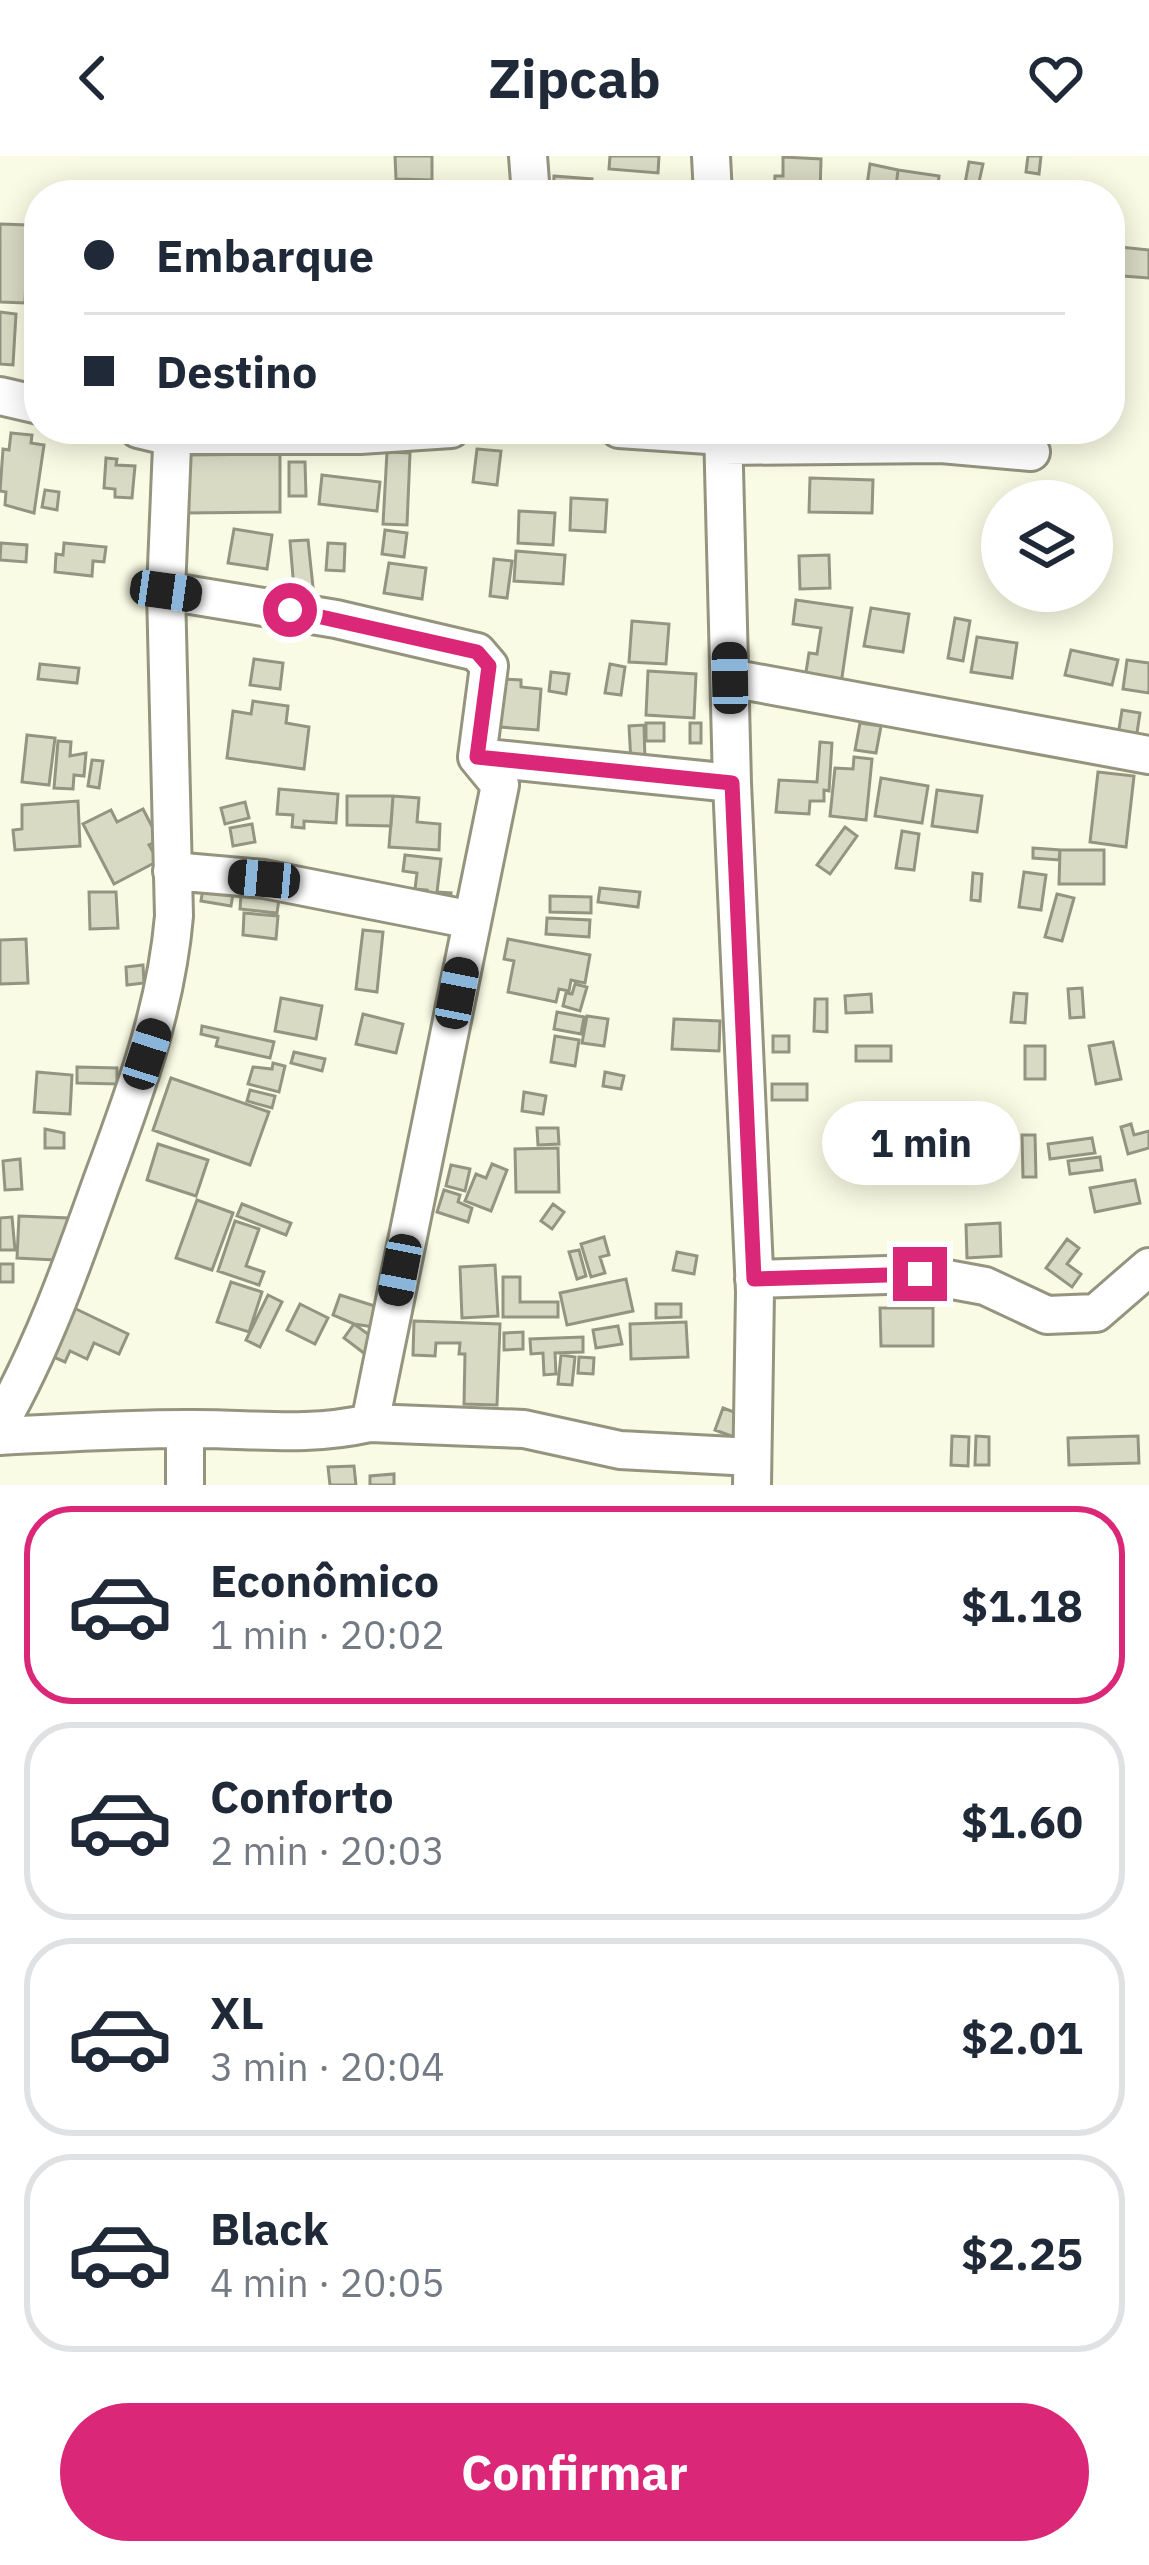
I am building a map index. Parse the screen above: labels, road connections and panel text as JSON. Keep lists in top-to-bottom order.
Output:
{
  "page": {
    "header": "Zipcab",
    "banner": ["Embarque", "Destino"],
    "bubble": "1 min",
    "list": [
      {
        "name": "Econômico",
        "note": "1 min · 20:02",
        "value": "$1.18"
      },
      {
        "name": "Conforto",
        "note": "2 min · 20:03",
        "value": "$1.60"
      },
      {
        "name": "XL",
        "note": "3 min · 20:04",
        "value": "$2.01"
      },
      {
        "name": "Black",
        "note": "4 min · 20:05",
        "value": "$2.25"
      }
    ],
    "buttons": "Confirmar"
  }
}
